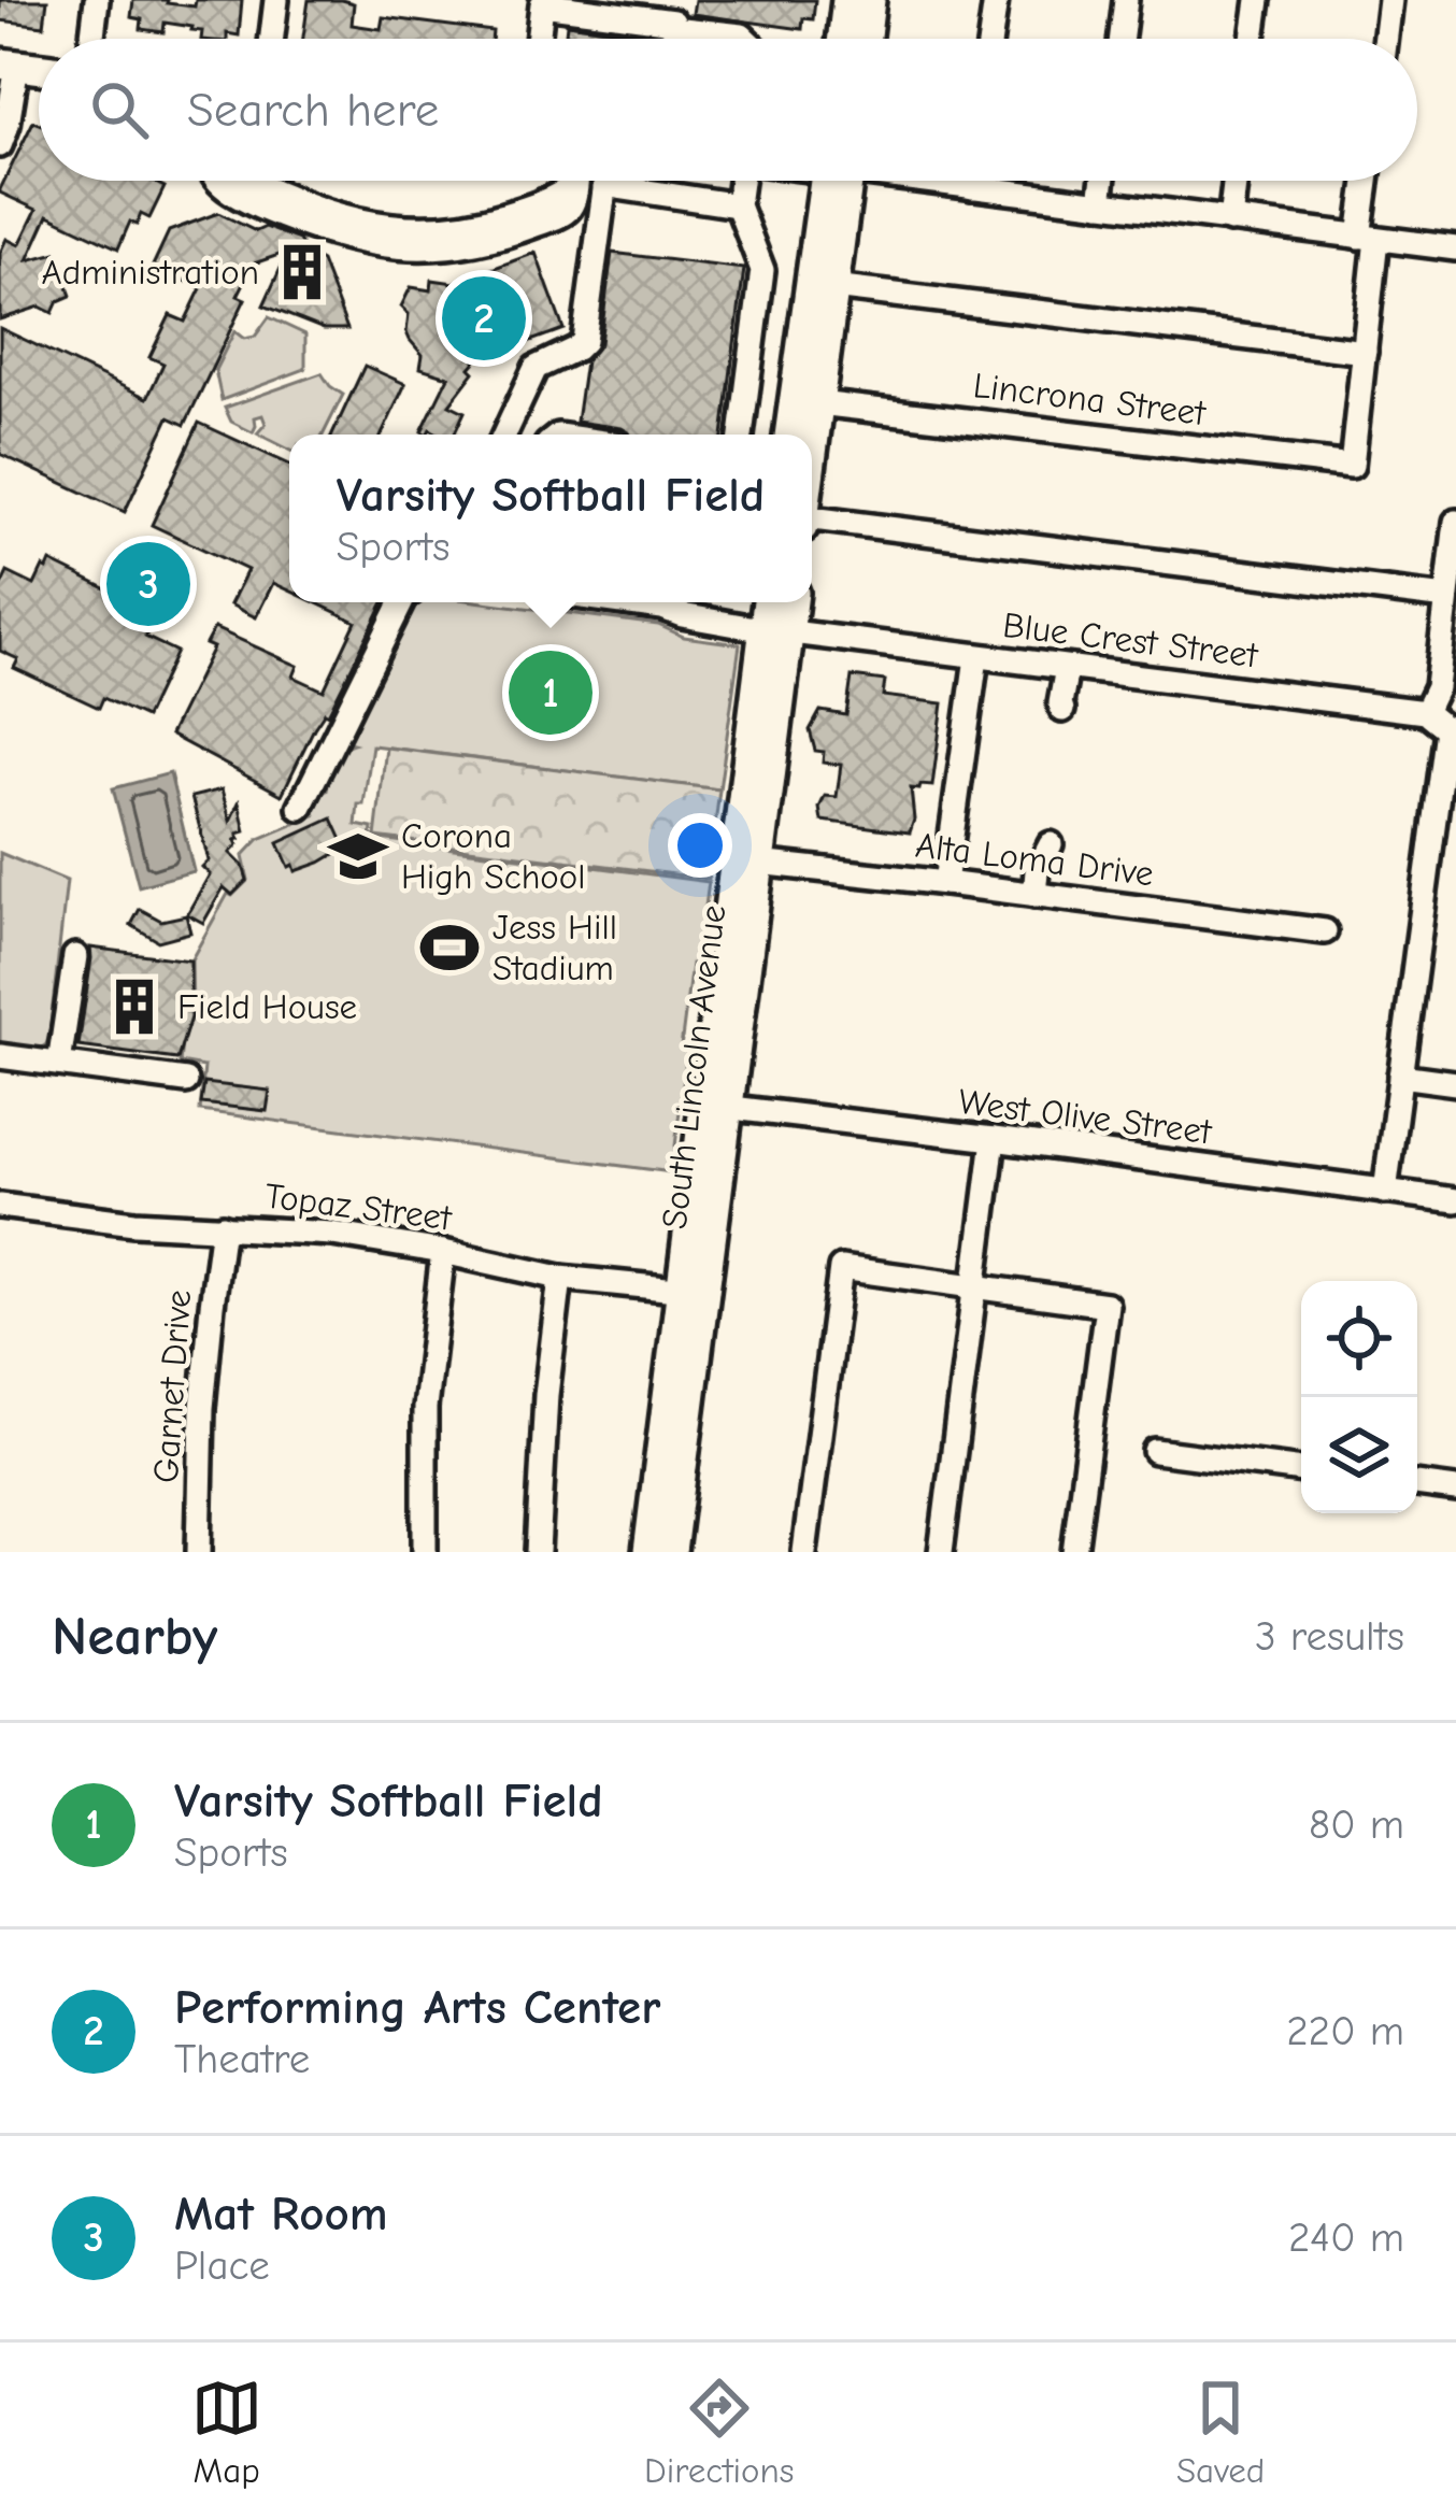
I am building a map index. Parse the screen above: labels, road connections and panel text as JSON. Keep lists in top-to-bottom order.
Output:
{
  "streets": {
    "main road": ["South Lincoln Avenue"],
    "street": [
      "Lincrona Street",
      "Blue Crest Street",
      "Alta Loma Drive",
      "West Olive Street",
      "Topaz Street",
      "Garnet Drive"
    ]
  },
  "crossings": [
    ["Blue Crest Street", "South Lincoln Avenue"],
    ["Alta Loma Drive", "South Lincoln Avenue"],
    ["South Lincoln Avenue", "West Olive Street"],
    ["South Lincoln Avenue", "Topaz Street"],
    ["Topaz Street", "Garnet Drive"]
  ],
  "places": {
    "building": ["Administration", "Field House"],
    "school or university": ["Corona High School"],
    "sports": ["Jess Hill Stadium"]
  },
  "page": {
    "search": "Search here",
    "pins": ["2", "3", "1"],
    "popup": ["Varsity Softball Field", "Sports"],
    "heading": ["Nearby", "3 results"],
    "list": [
      {
        "mark": "1",
        "name": "Varsity Softball Field",
        "note": "Sports",
        "value": "80 m"
      },
      {
        "mark": "2",
        "name": "Performing Arts Center",
        "note": "Theatre",
        "value": "220 m"
      },
      {
        "mark": "3",
        "name": "Mat Room",
        "note": "Place",
        "value": "240 m"
      }
    ],
    "nav": ["Map", "Directions", "Saved"]
  }
}
